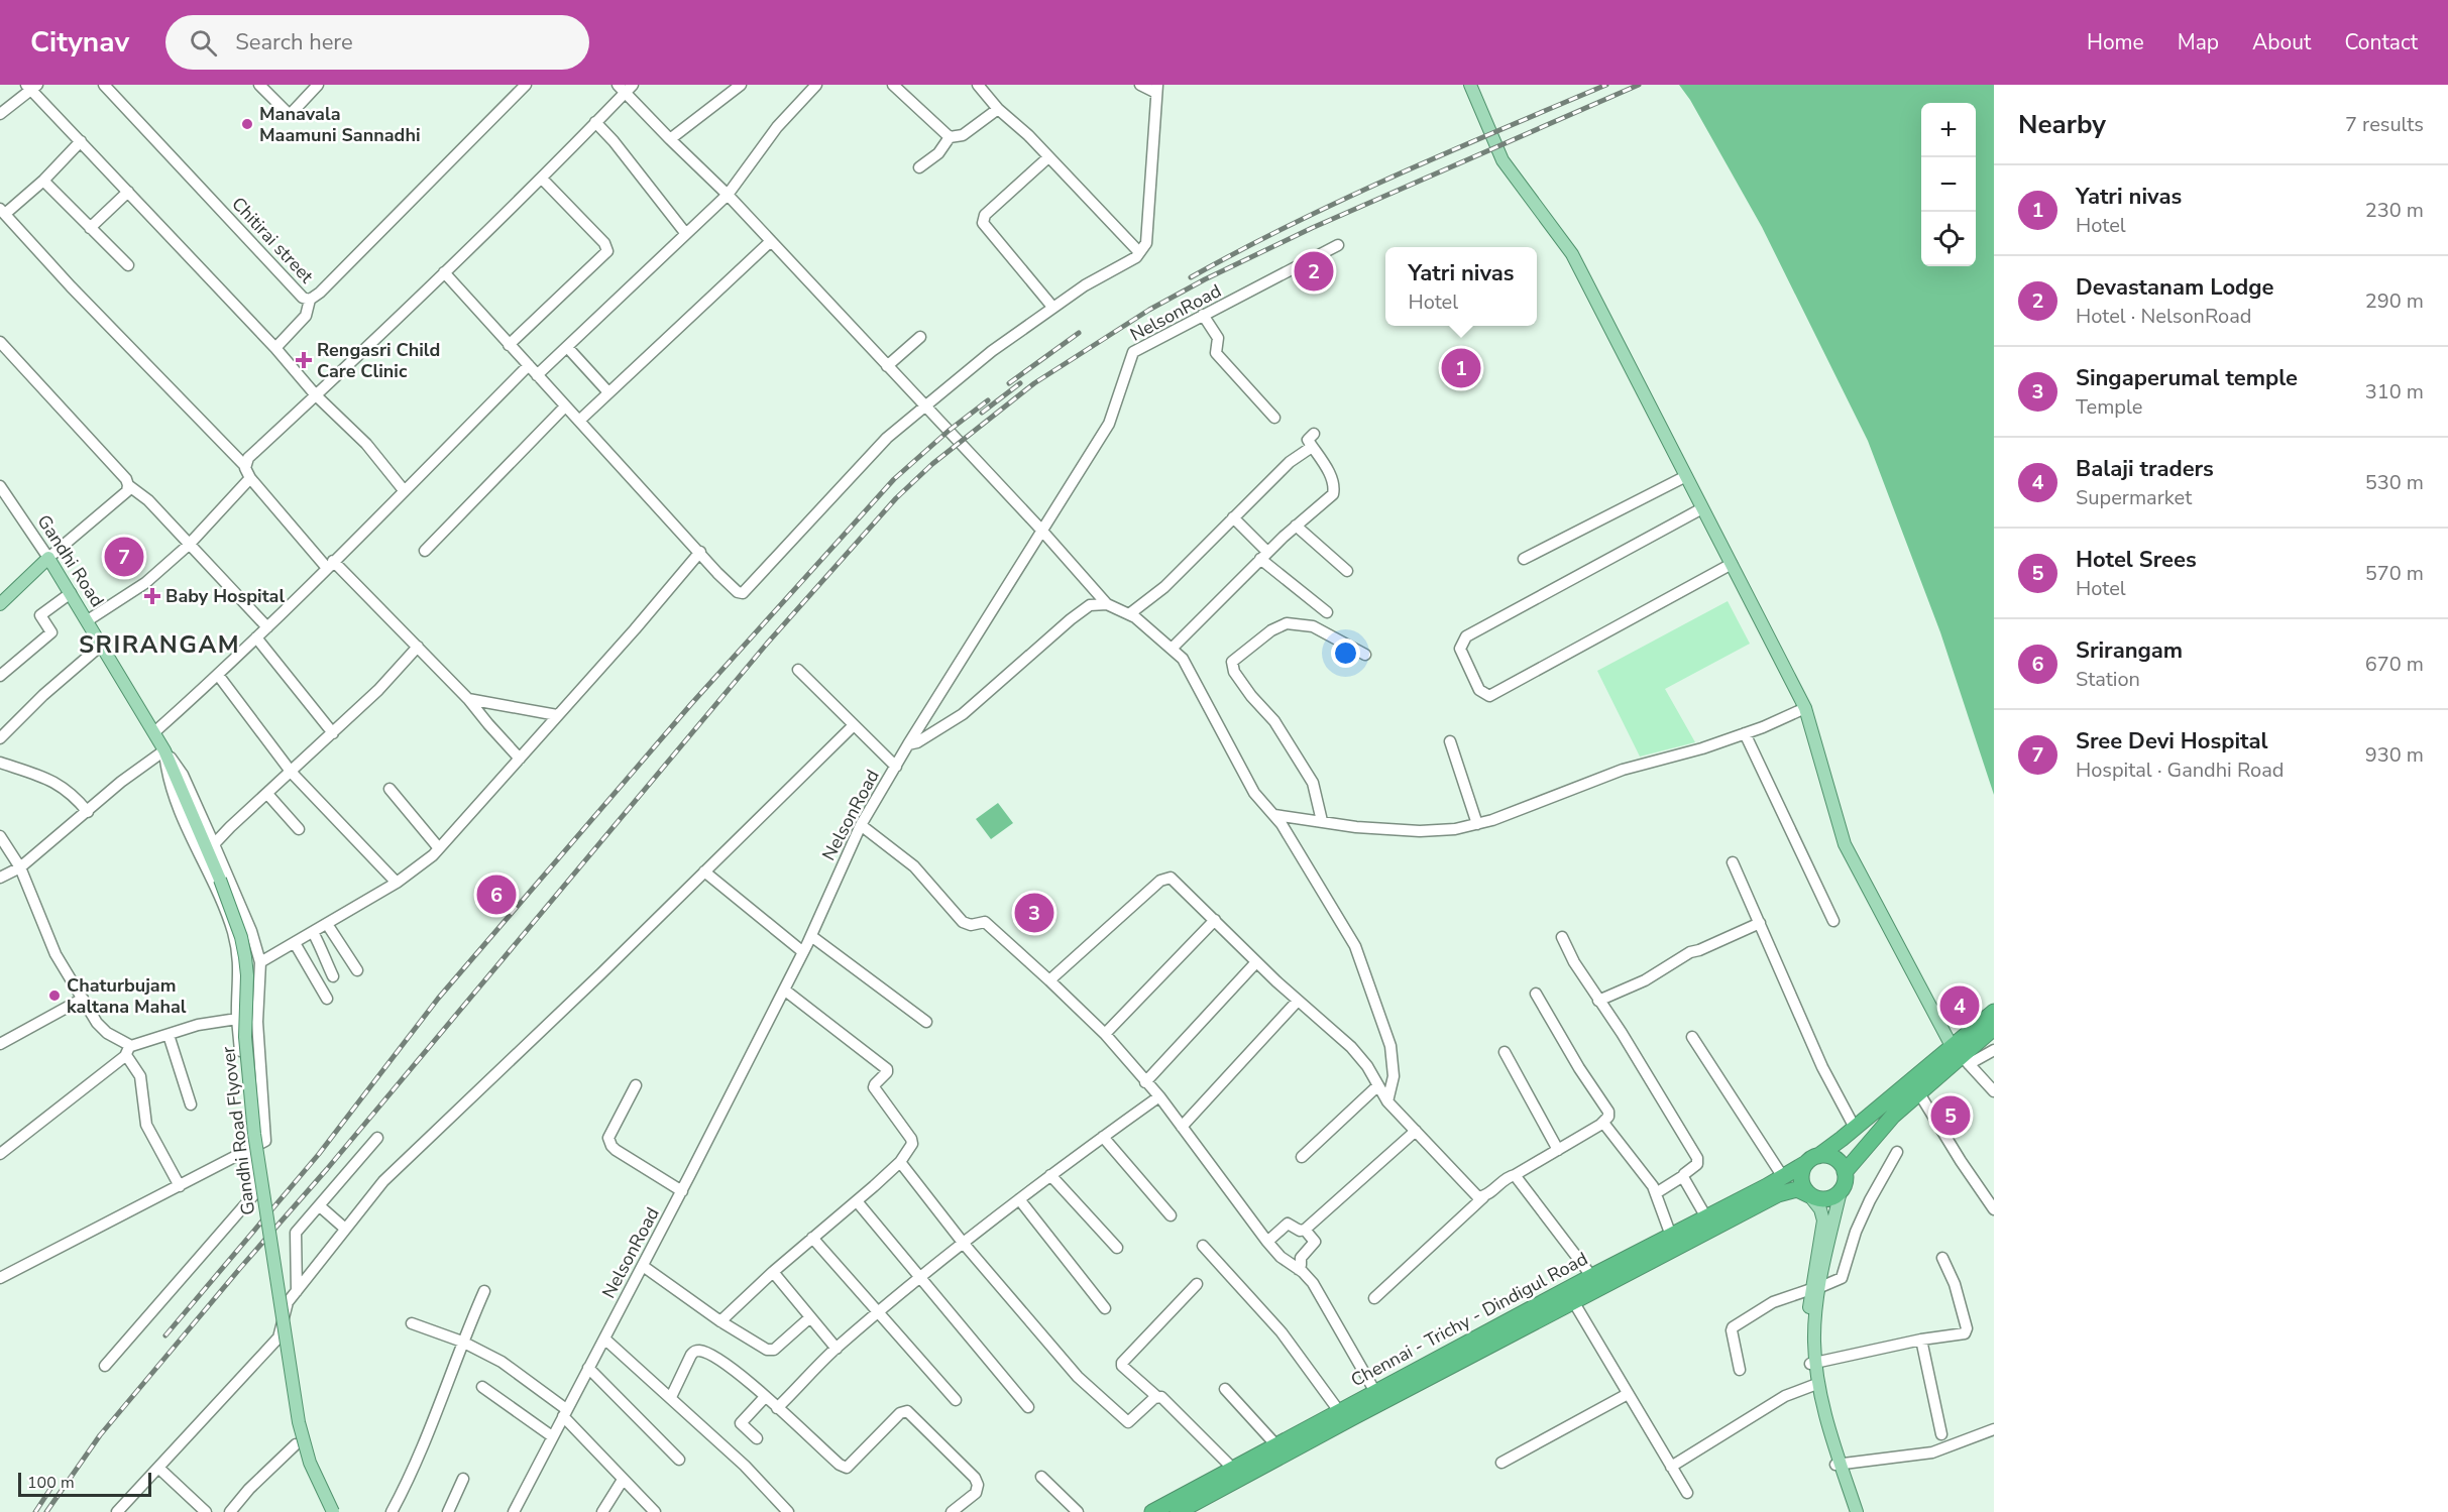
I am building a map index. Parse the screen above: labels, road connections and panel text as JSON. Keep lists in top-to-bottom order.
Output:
{
  "streets": {
    "highway": ["Chennai - Trichy - Dindigul Road"],
    "main road": ["Gandhi Road", "Gandhi Road Flyover"],
    "street": ["Chitirai street", "NelsonRoad"]
  },
  "crossings": [
    ["Gandhi Road", "Gandhi Road Flyover"]
  ],
  "districts": ["SRIRANGAM"],
  "places": {
    "other": ["Manavala Maamuni Sannadhi", "Chaturbujam kaltana Mahal"],
    "health": ["Rengasri Child Care Clinic", "Baby Hospital"]
  },
  "scale_bar": "100 m",
  "page": {
    "header": "Citynav",
    "search": "Search here",
    "nav": [
      "Home",
      "Map",
      "About",
      "Contact"
    ],
    "heading": ["Nearby", "7 results"],
    "map_buttons": ["+", "−"],
    "list": [
      {
        "mark": "1",
        "name": "Yatri nivas",
        "note": "Hotel",
        "value": "230 m"
      },
      {
        "mark": "2",
        "name": "Devastanam Lodge",
        "note": "Hotel · NelsonRoad",
        "value": "290 m"
      },
      {
        "mark": "3",
        "name": "Singaperumal temple",
        "note": "Temple",
        "value": "310 m"
      },
      {
        "mark": "4",
        "name": "Balaji traders",
        "note": "Supermarket",
        "value": "530 m"
      },
      {
        "mark": "5",
        "name": "Hotel Srees",
        "note": "Hotel",
        "value": "570 m"
      },
      {
        "mark": "6",
        "name": "Srirangam",
        "note": "Station",
        "value": "670 m"
      },
      {
        "mark": "7",
        "name": "Sree Devi Hospital",
        "note": "Hospital · Gandhi Road",
        "value": "930 m"
      }
    ],
    "popup": ["Yatri nivas", "Hotel"],
    "pins": [
      "2",
      "1",
      "7",
      "6",
      "3",
      "4",
      "5"
    ],
    "scale": "100 m"
  }
}
